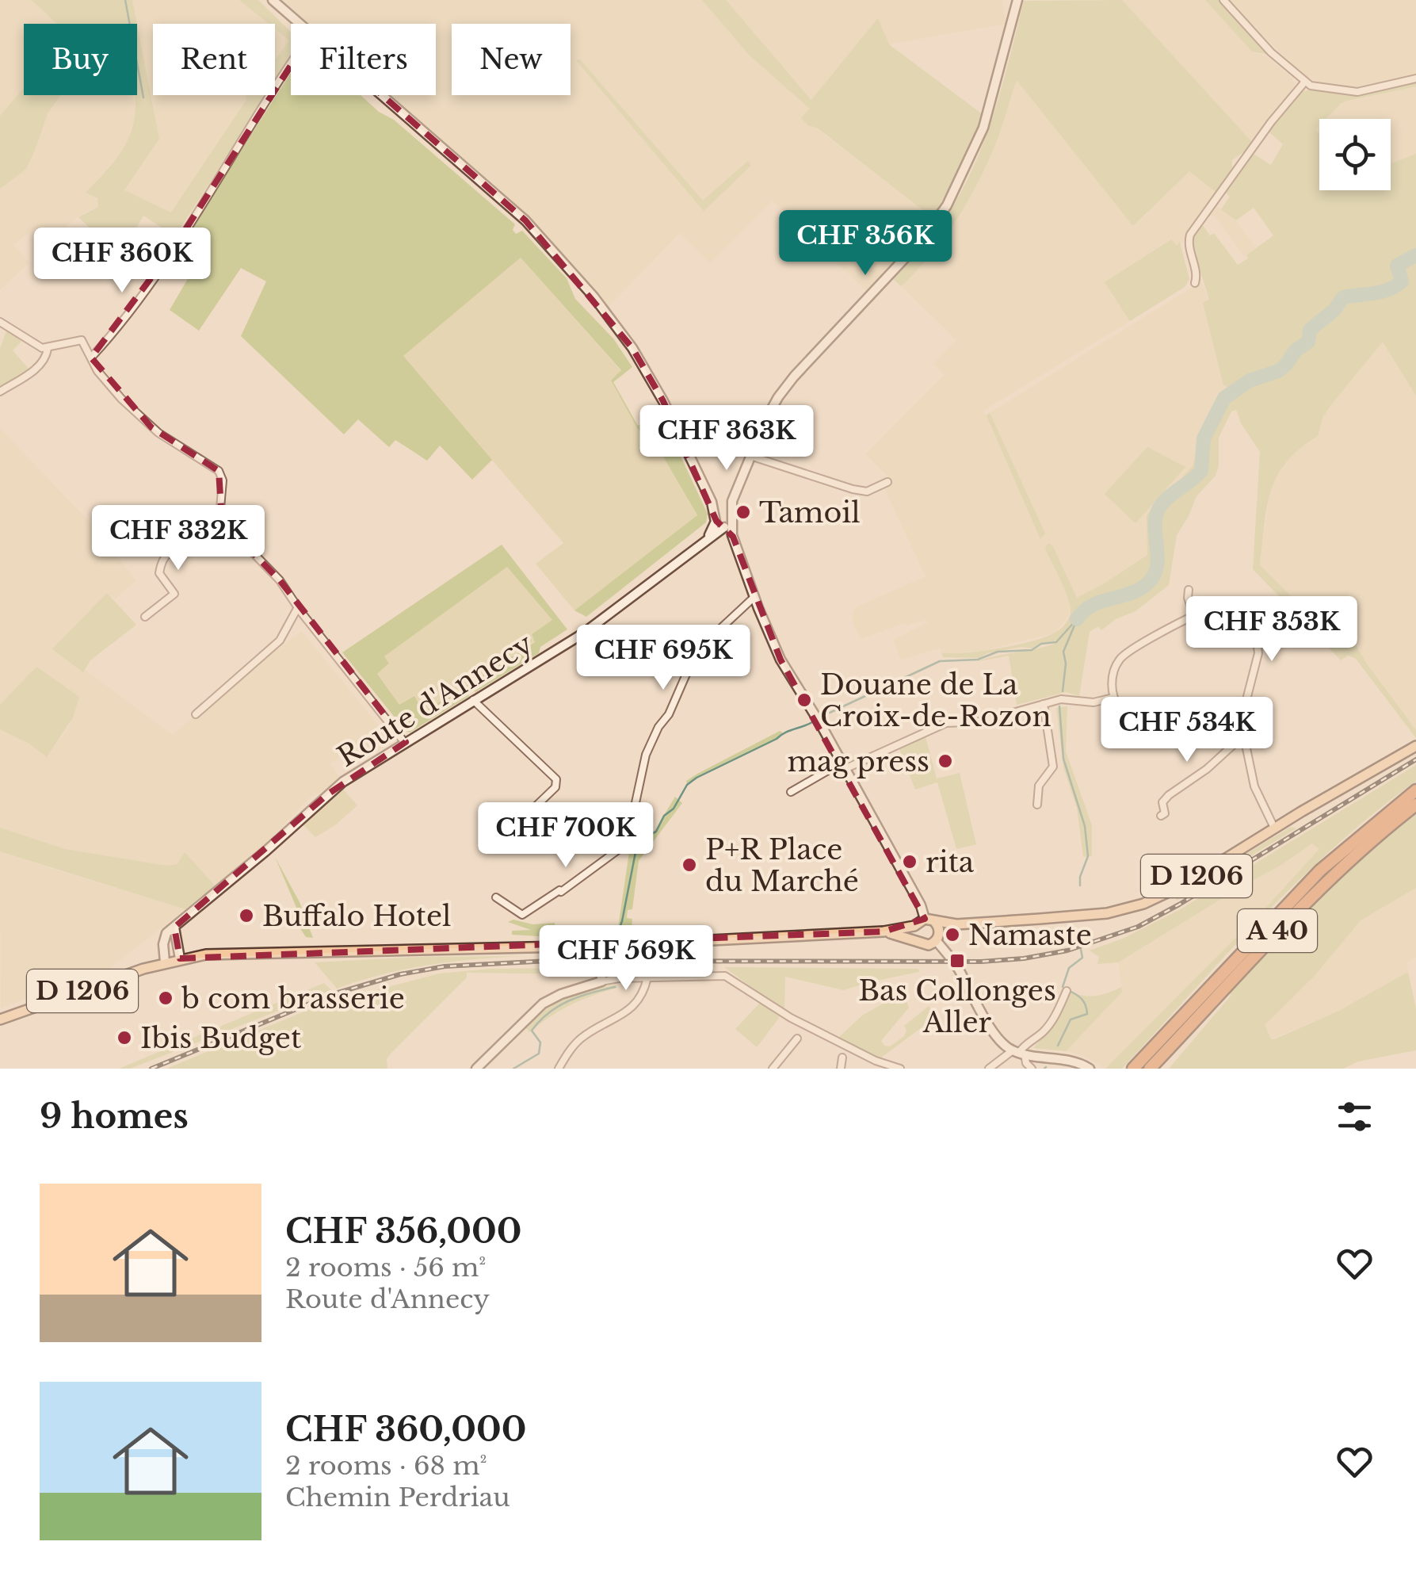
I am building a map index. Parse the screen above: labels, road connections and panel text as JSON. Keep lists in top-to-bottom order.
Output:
{
  "streets": {
    "highway": ["A 40"],
    "main road": ["D 1206"],
    "street": ["Route d'Annecy"]
  },
  "places": {
    "other": [
      "Tamoil",
      "Douane de La Croix-de-Rozon",
      "mag press",
      "rita",
      "P+R Place du Marché",
      "Buffalo Hotel",
      "Namaste",
      "b com brasserie",
      "Ibis Budget"
    ],
    "transit": ["Bas Collonges Aller"]
  },
  "page": {
    "chip": [
      "Buy",
      "Rent",
      "Filters",
      "New"
    ],
    "price": [
      "CHF 356K",
      "CHF 360K",
      "CHF 363K",
      "CHF 332K",
      "CHF 353K",
      "CHF 695K",
      "CHF 534K",
      "CHF 700K",
      "CHF 569K"
    ],
    "heading": "9 homes",
    "list": [
      {
        "name": "CHF 356,000",
        "note": "2 rooms · 56 m² · Route d'Annecy"
      },
      {
        "name": "CHF 360,000",
        "note": "2 rooms · 68 m² · Chemin Perdriau"
      }
    ]
  }
}
